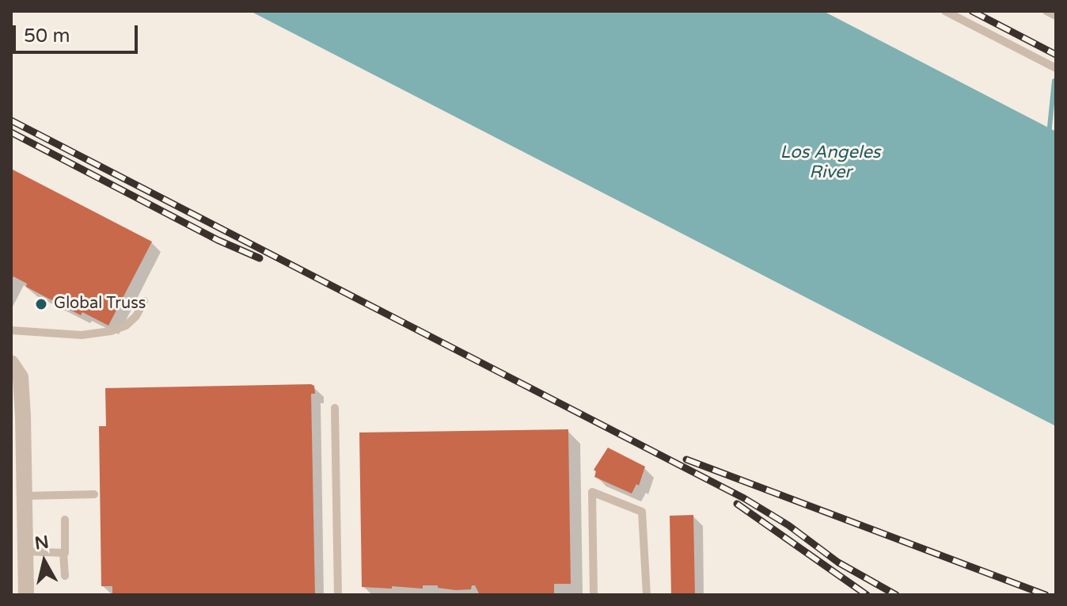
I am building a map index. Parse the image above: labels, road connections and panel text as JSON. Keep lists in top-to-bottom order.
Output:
{
  "water": ["Los Angeles River"],
  "places": ["Global Truss"],
  "scale_bar": "50 m",
  "north": "top"
}
